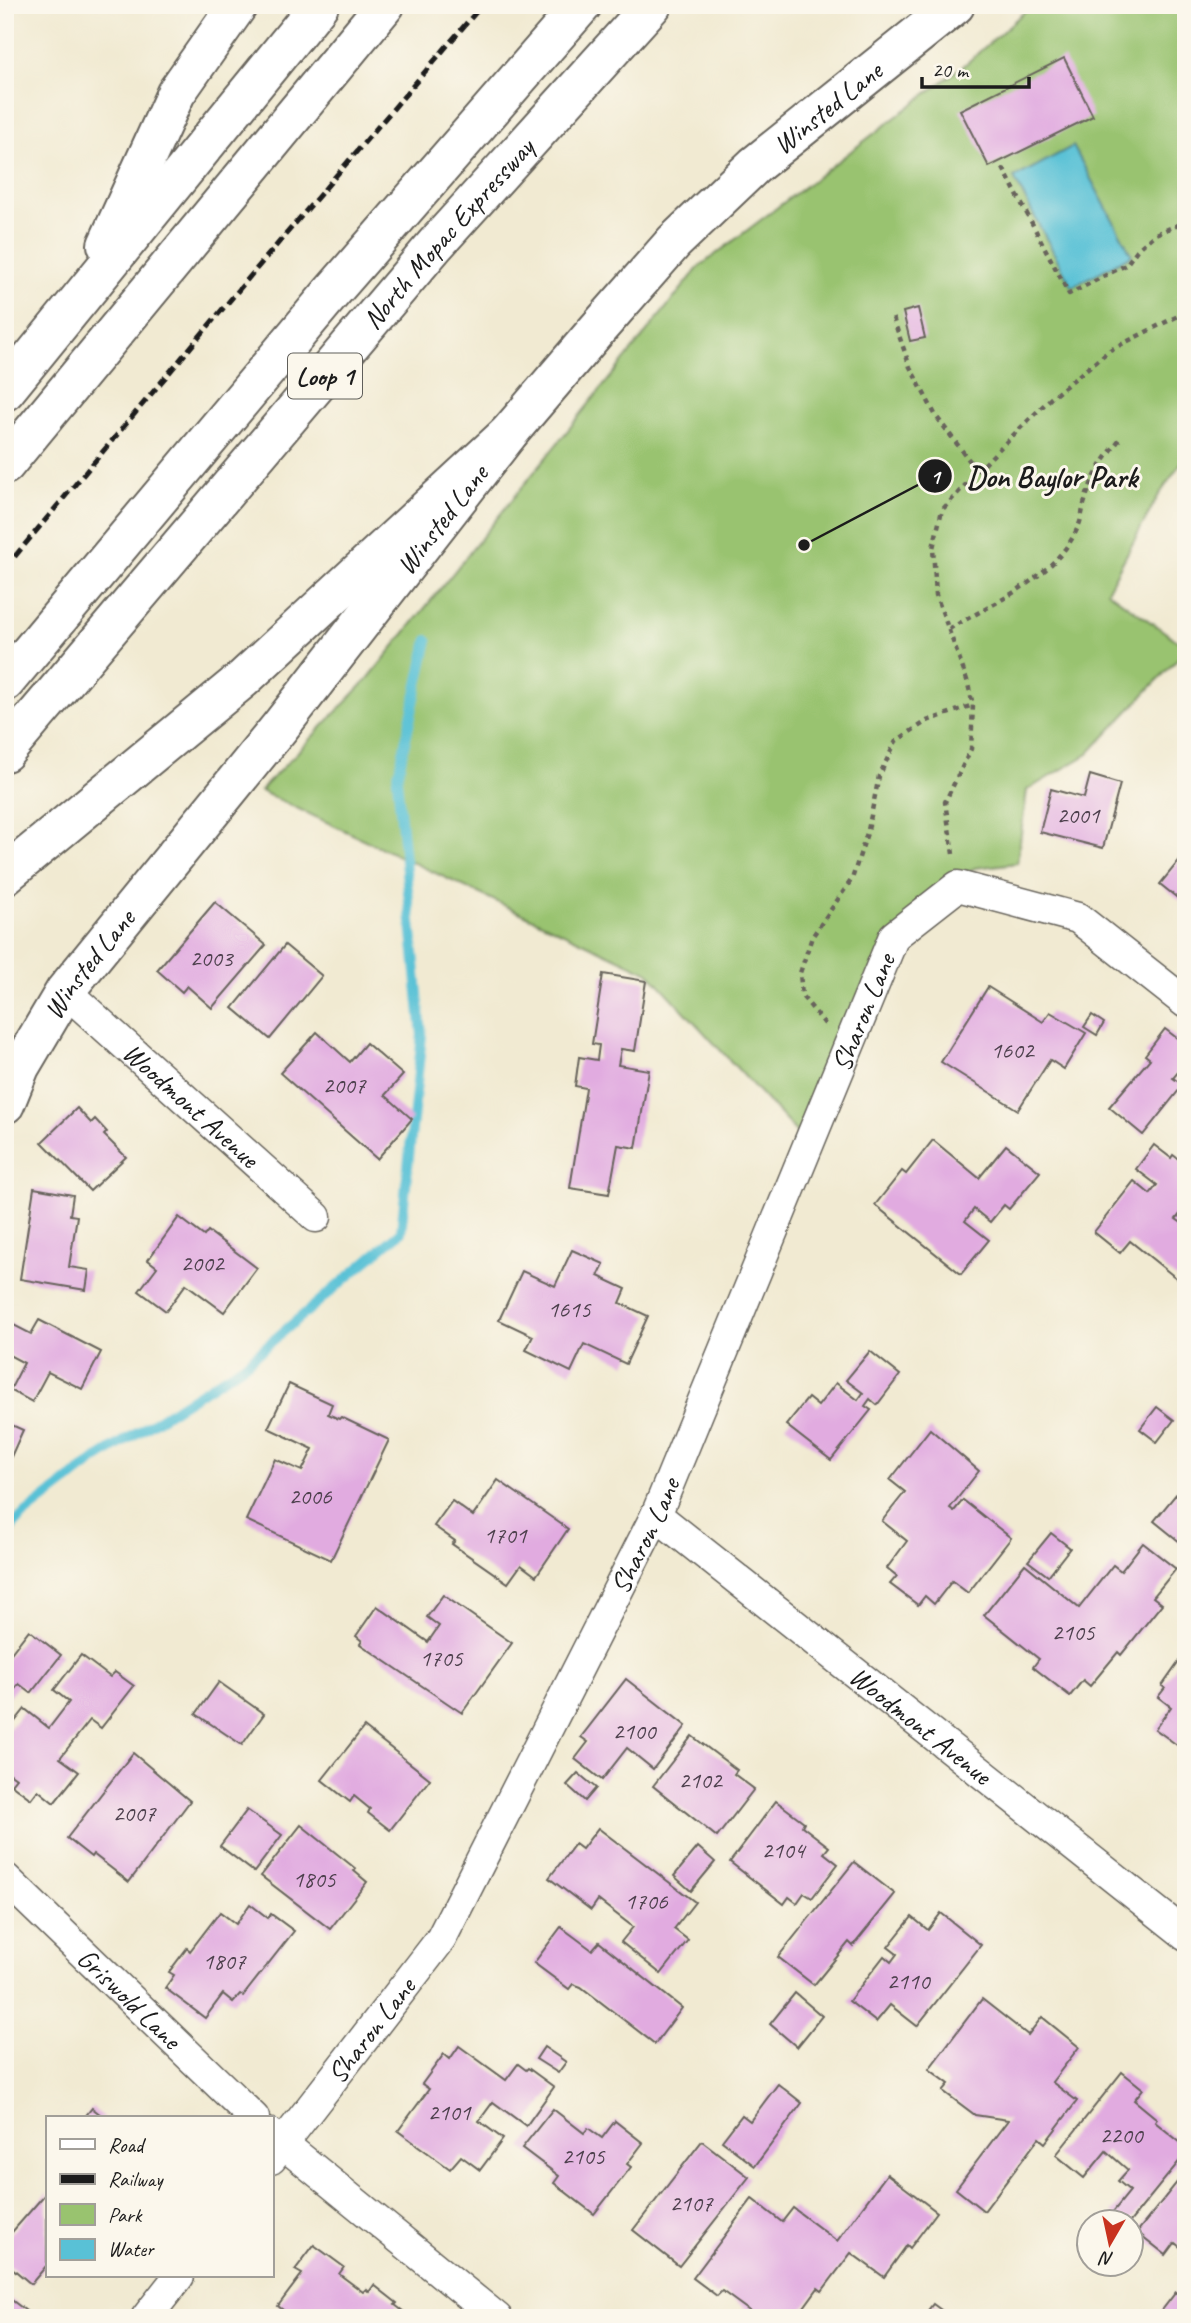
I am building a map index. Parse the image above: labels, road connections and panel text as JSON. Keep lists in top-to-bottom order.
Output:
{
  "streets": {
    "main road": ["Winsted Lane", "North Mopac Expressway", "Loop 1"],
    "street": ["Sharon Lane", "Woodmont Avenue", "Griswold Lane"]
  },
  "crossings": [
    ["Winsted Lane", "Woodmont Avenue"],
    ["Sharon Lane", "Woodmont Avenue"]
  ],
  "places": ["Don Baylor Park"],
  "house_numbers": [
    "2001",
    "2003",
    "1602",
    "2007",
    "2002",
    "1615",
    "2006",
    "1701",
    "2105",
    "1705",
    "2100",
    "2102",
    "2007",
    "2104",
    "1805",
    "1706",
    "1807",
    "2110",
    "2101",
    "2200",
    "2105",
    "2107"
  ],
  "legend": [
    "Road",
    "Railway",
    "Park",
    "Water"
  ],
  "scale_bar": "20 m",
  "north": "bottom"
}
